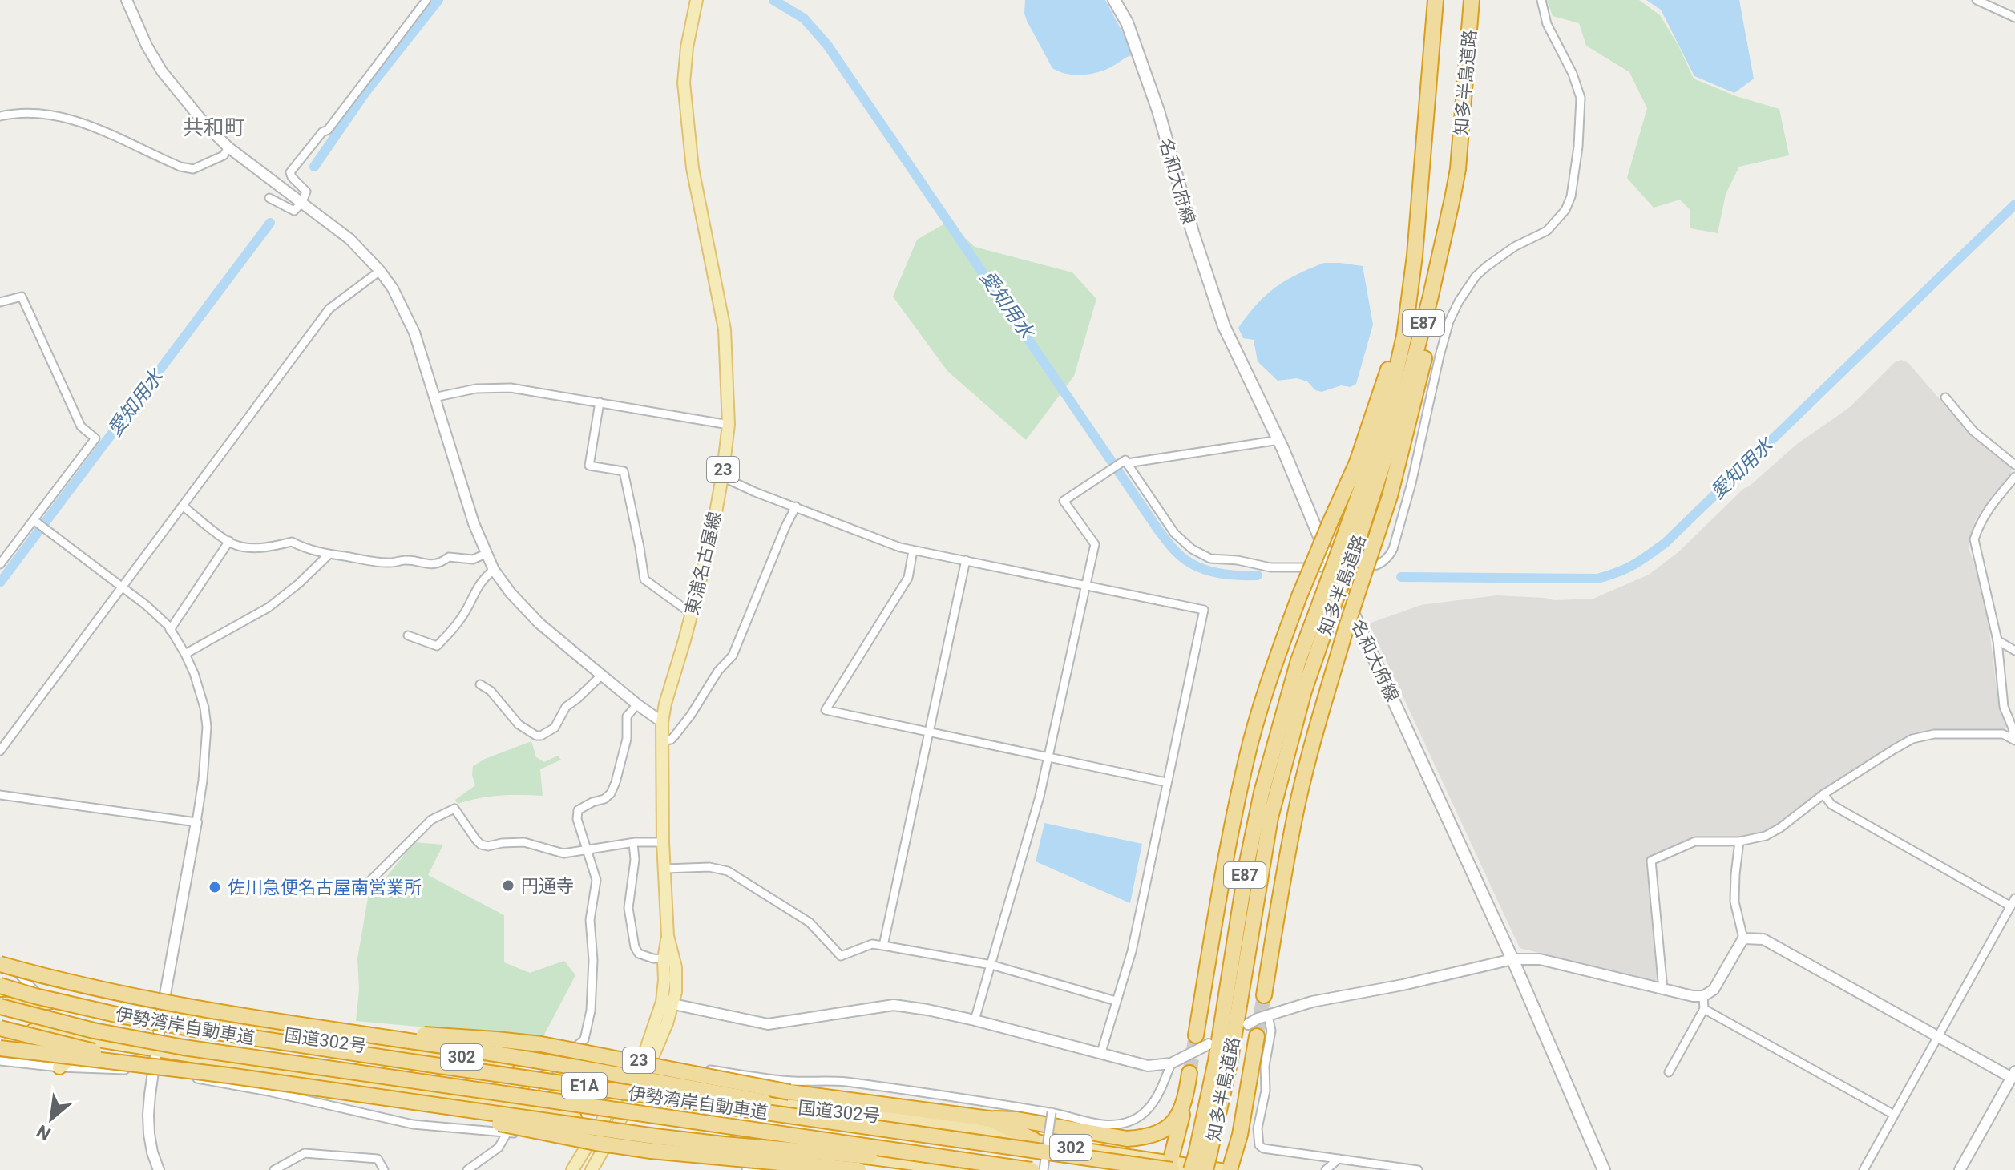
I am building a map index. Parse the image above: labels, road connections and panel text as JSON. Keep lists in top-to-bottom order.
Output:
{
  "streets": {
    "highway": [
      "知多半島道路",
      "E87",
      "伊勢湾岸自動車道",
      "国道302号",
      "302",
      "E1A"
    ],
    "main road": ["名和大府線", "23", "東浦名古屋線"]
  },
  "crossings": [
    ["東浦名古屋線", "国道302号"],
    ["伊勢湾岸自動車道", "国道302号"]
  ],
  "districts": ["共和町"],
  "water": ["愛知用水"],
  "places": ["円通寺", "佐川急便名古屋南営業所"],
  "north": "bottom left"
}
